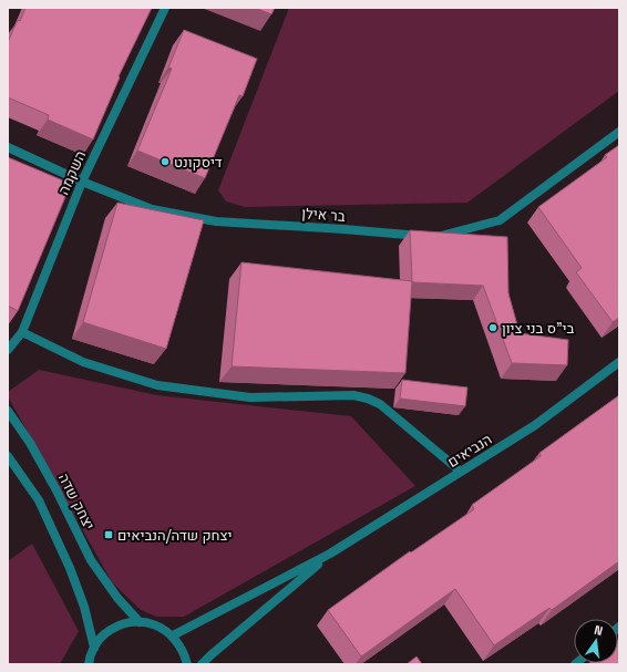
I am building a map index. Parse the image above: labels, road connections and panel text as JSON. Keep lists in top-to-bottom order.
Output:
{
  "streets": {
    "street": [
      "השקמה",
      "בר אילן",
      "הנביאים",
      "יצחק שדה"
    ]
  },
  "crossings": [
    ["השקמה", "בר אילן"]
  ],
  "places": {
    "other": ["דיסקונט", "בי\"ס בני ציון"],
    "transit": ["יצחק שדה/הנביאים"]
  },
  "north": "top"
}
